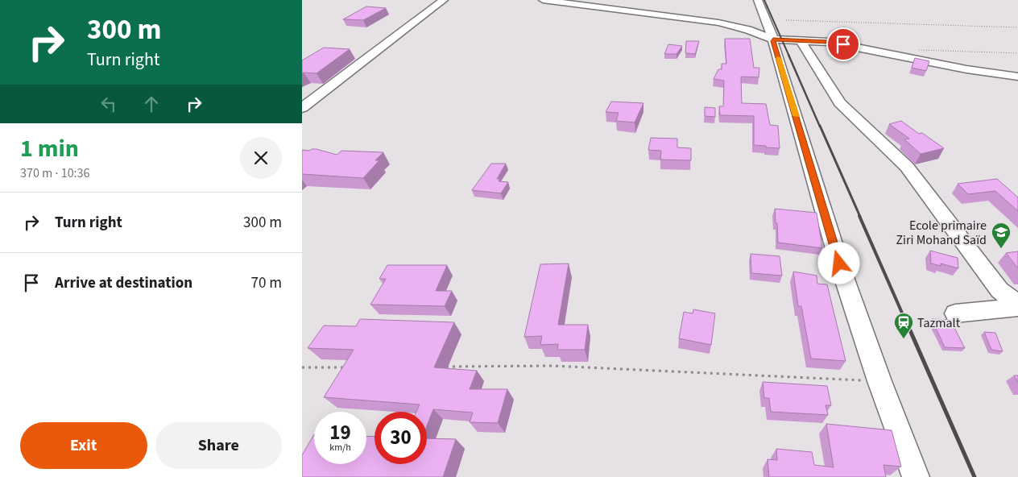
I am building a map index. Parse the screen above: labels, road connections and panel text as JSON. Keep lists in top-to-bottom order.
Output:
{
  "places": {
    "school or university": ["Ecole primaire Ziri Mohand Saïd"],
    "station": ["Tazmalt"]
  },
  "page": {
    "turn": ["300 m", "Turn right"],
    "heading": ["1 min", "370 m · 10:36"],
    "list": [
      {
        "name": "Turn right",
        "value": "300 m"
      },
      {
        "name": "Arrive at destination",
        "value": "70 m"
      }
    ],
    "speed": "19 km/h",
    "limit": "30",
    "buttons": ["Exit", "Share"]
  }
}
